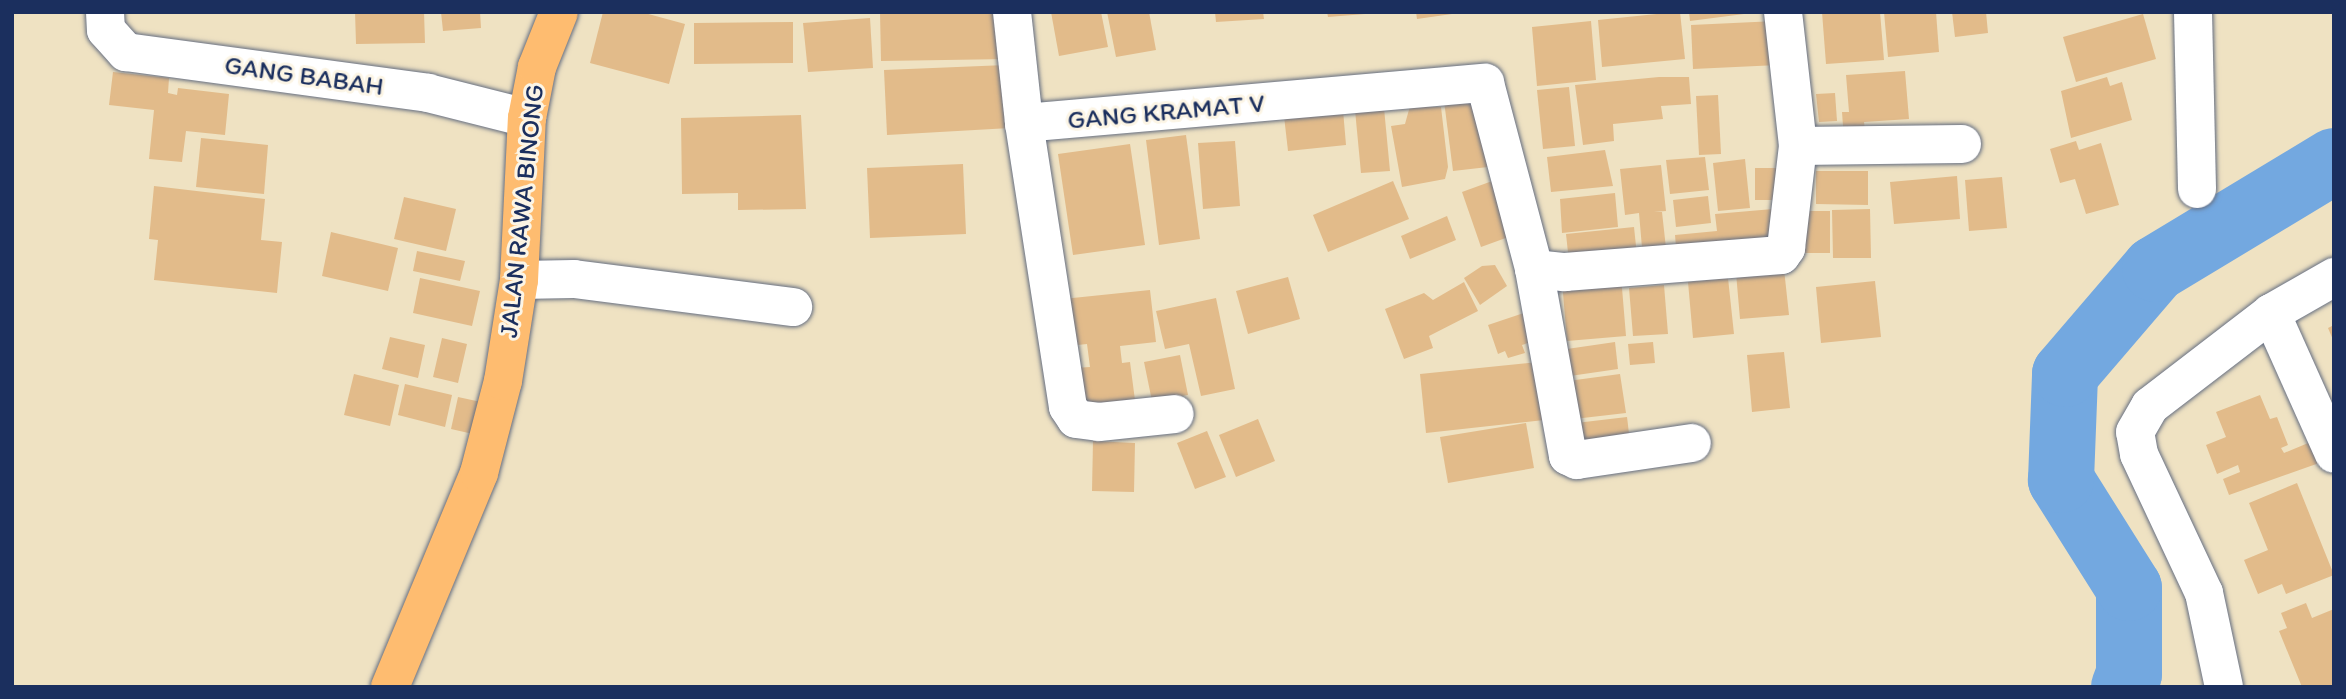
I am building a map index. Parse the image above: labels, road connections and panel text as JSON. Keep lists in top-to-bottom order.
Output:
{
  "streets": {
    "main road": ["JALAN RAWA BINONG"],
    "street": ["GANG BABAH", "GANG KRAMAT V"]
  },
  "crossings": [
    ["GANG BABAH", "JALAN RAWA BINONG"]
  ]
}
